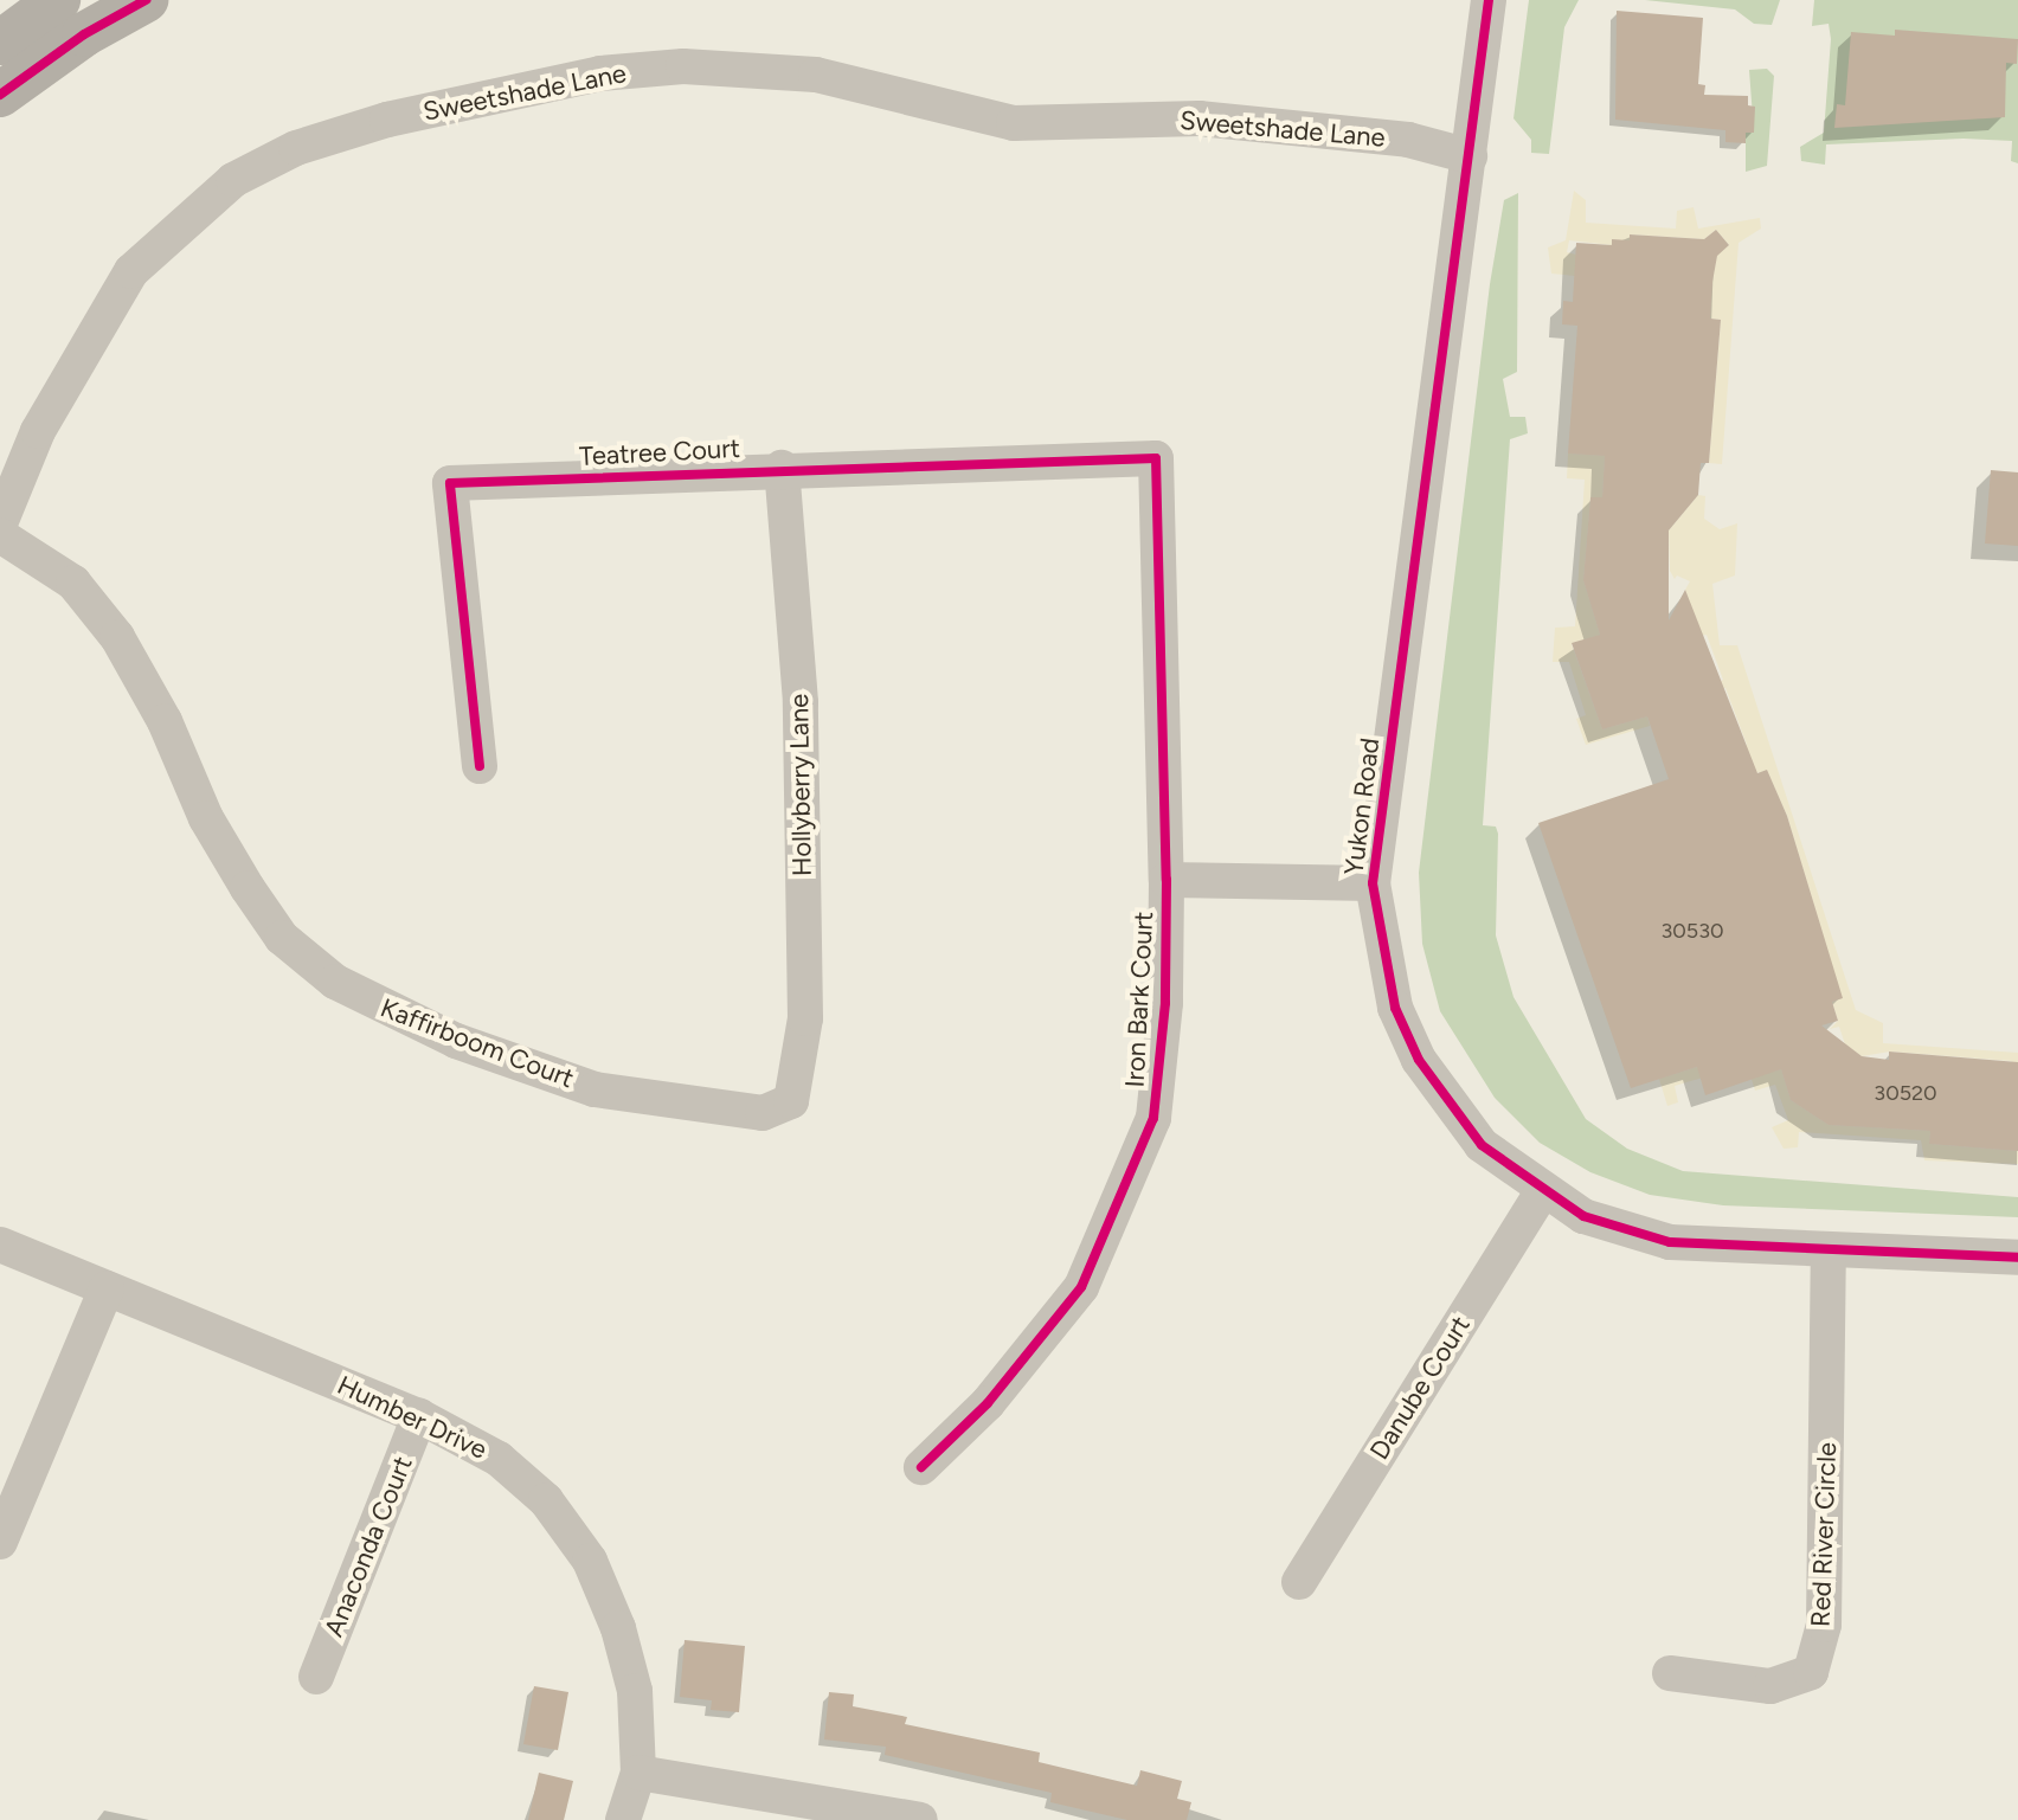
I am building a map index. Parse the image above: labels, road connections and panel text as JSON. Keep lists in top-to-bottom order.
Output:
{
  "streets": {
    "street": [
      "Sweetshade Lane",
      "Teatree Court",
      "Hollyberry Lane",
      "Yukon Road",
      "Iron Bark Court",
      "Kaffirboom Court",
      "Danube Court",
      "Humber Drive",
      "Red River Circle",
      "Anaconda Court"
    ]
  },
  "crossings": [
    ["Sweetshade Lane", "Yukon Road"],
    ["Teatree Court", "Hollyberry Lane"],
    ["Teatree Court", "Iron Bark Court"],
    ["Hollyberry Lane", "Kaffirboom Court"],
    ["Yukon Road", "Danube Court"],
    ["Yukon Road", "Red River Circle"],
    ["Humber Drive", "Anaconda Court"]
  ],
  "house_numbers": ["30530", "30520"]
}
